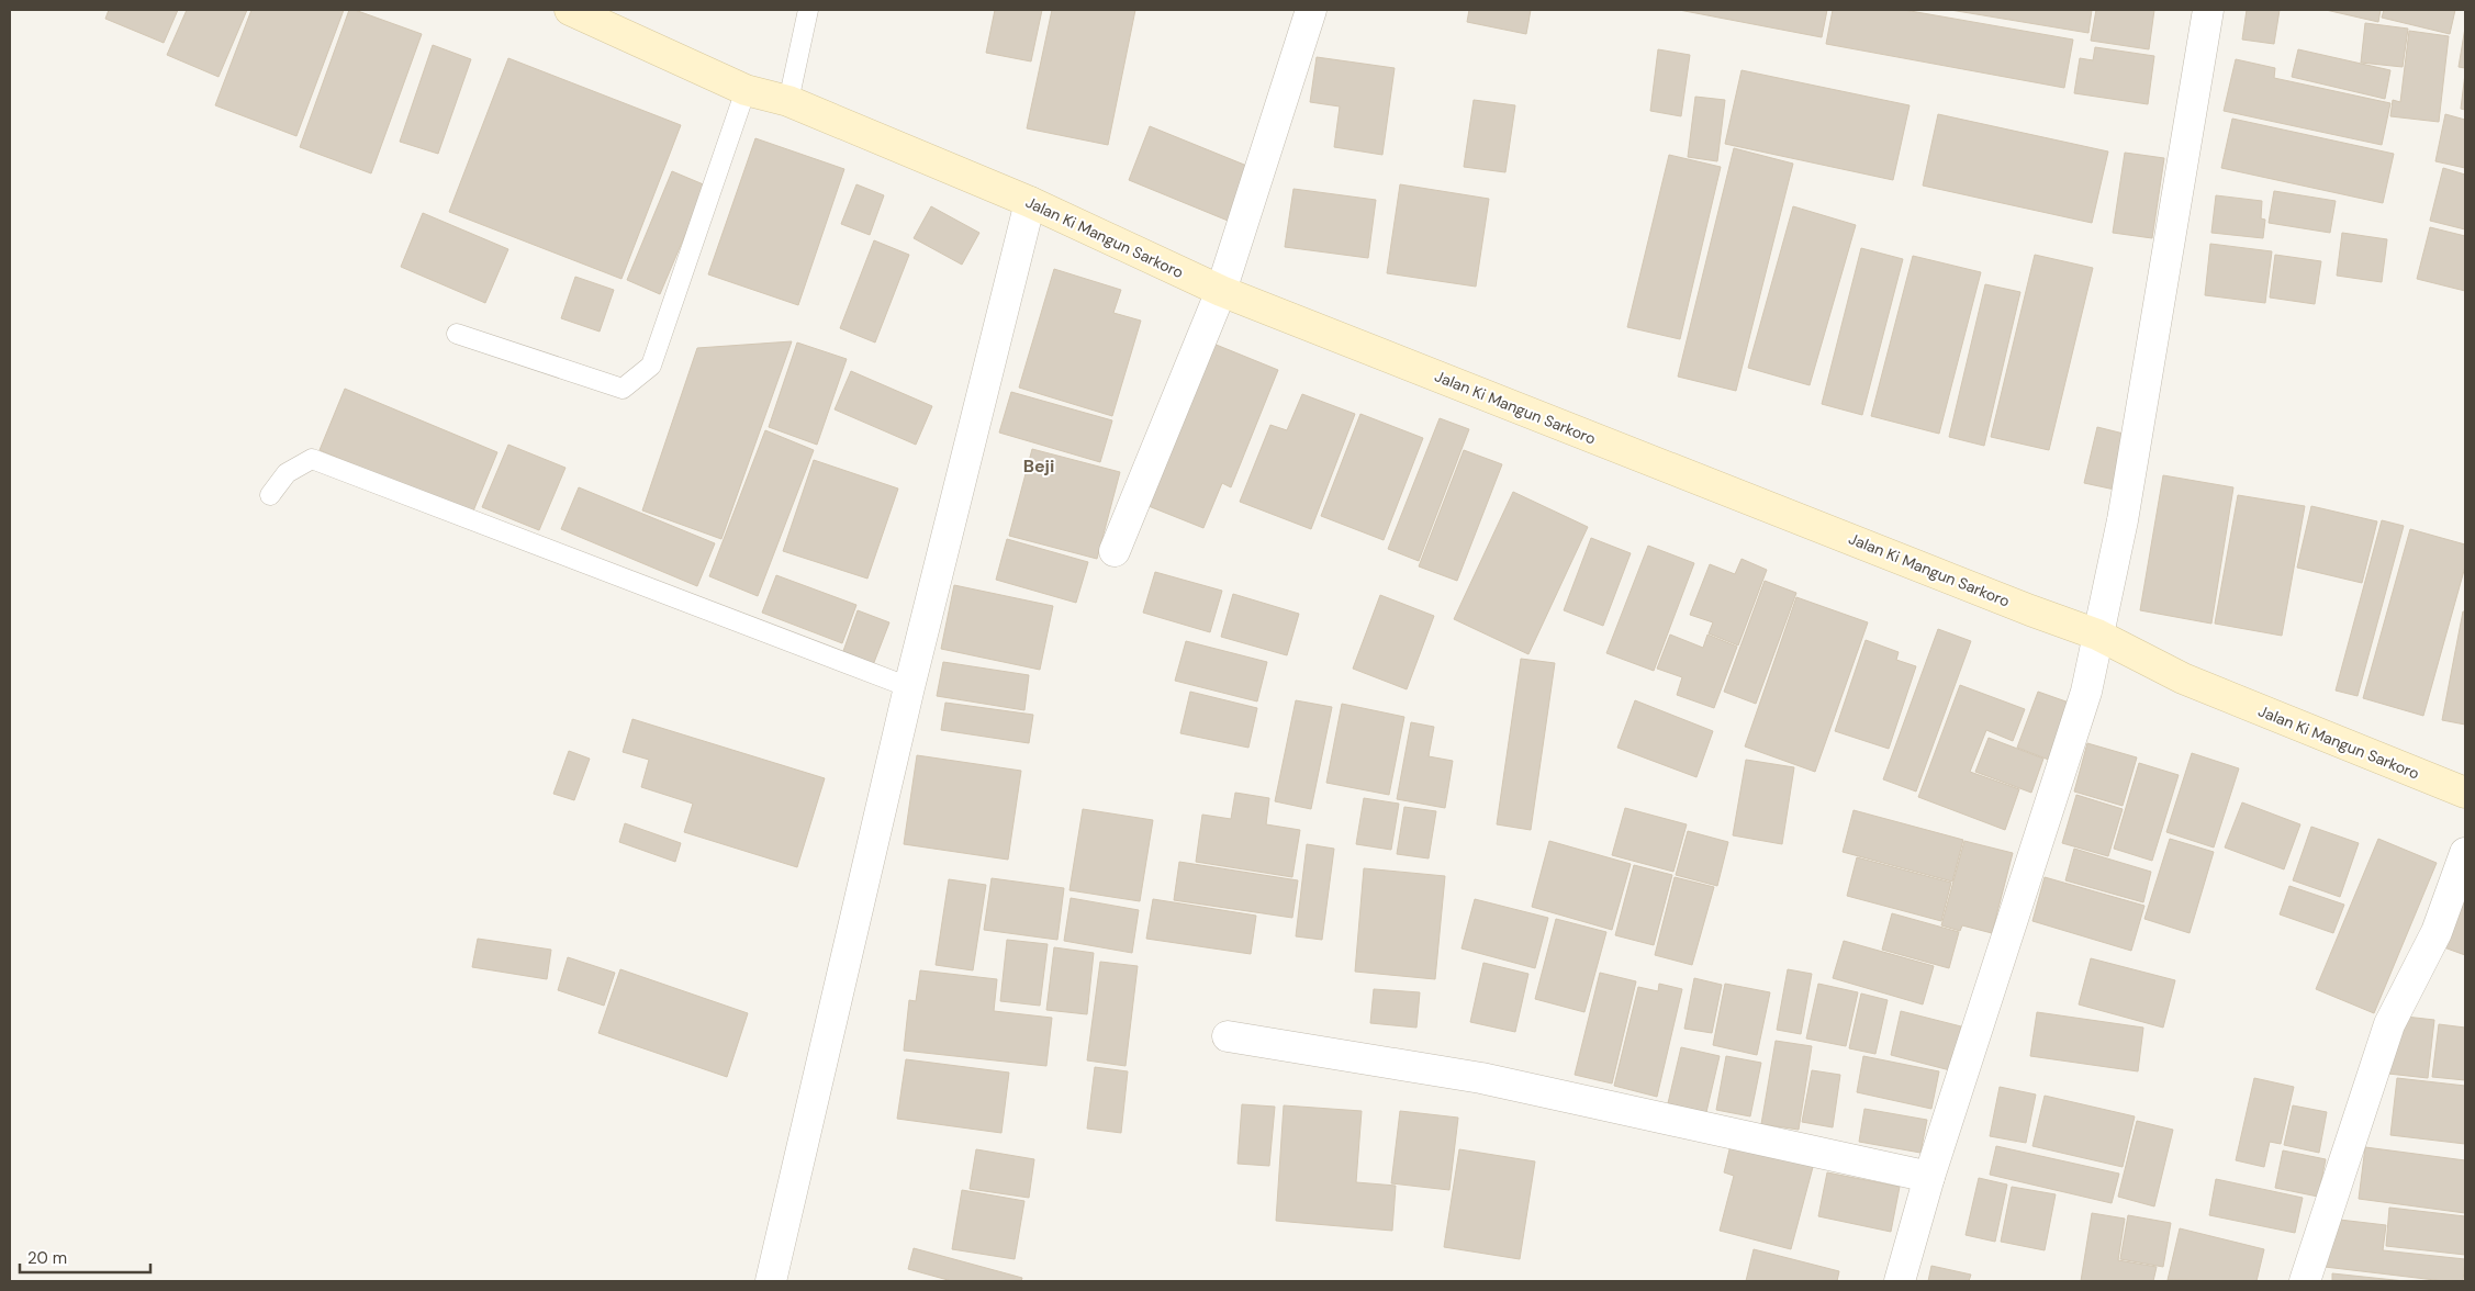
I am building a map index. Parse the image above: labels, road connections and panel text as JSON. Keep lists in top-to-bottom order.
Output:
{
  "streets": {
    "main road": ["Jalan Ki Mangun Sarkoro"]
  },
  "districts": ["Beji"],
  "scale_bar": "20 m"
}
